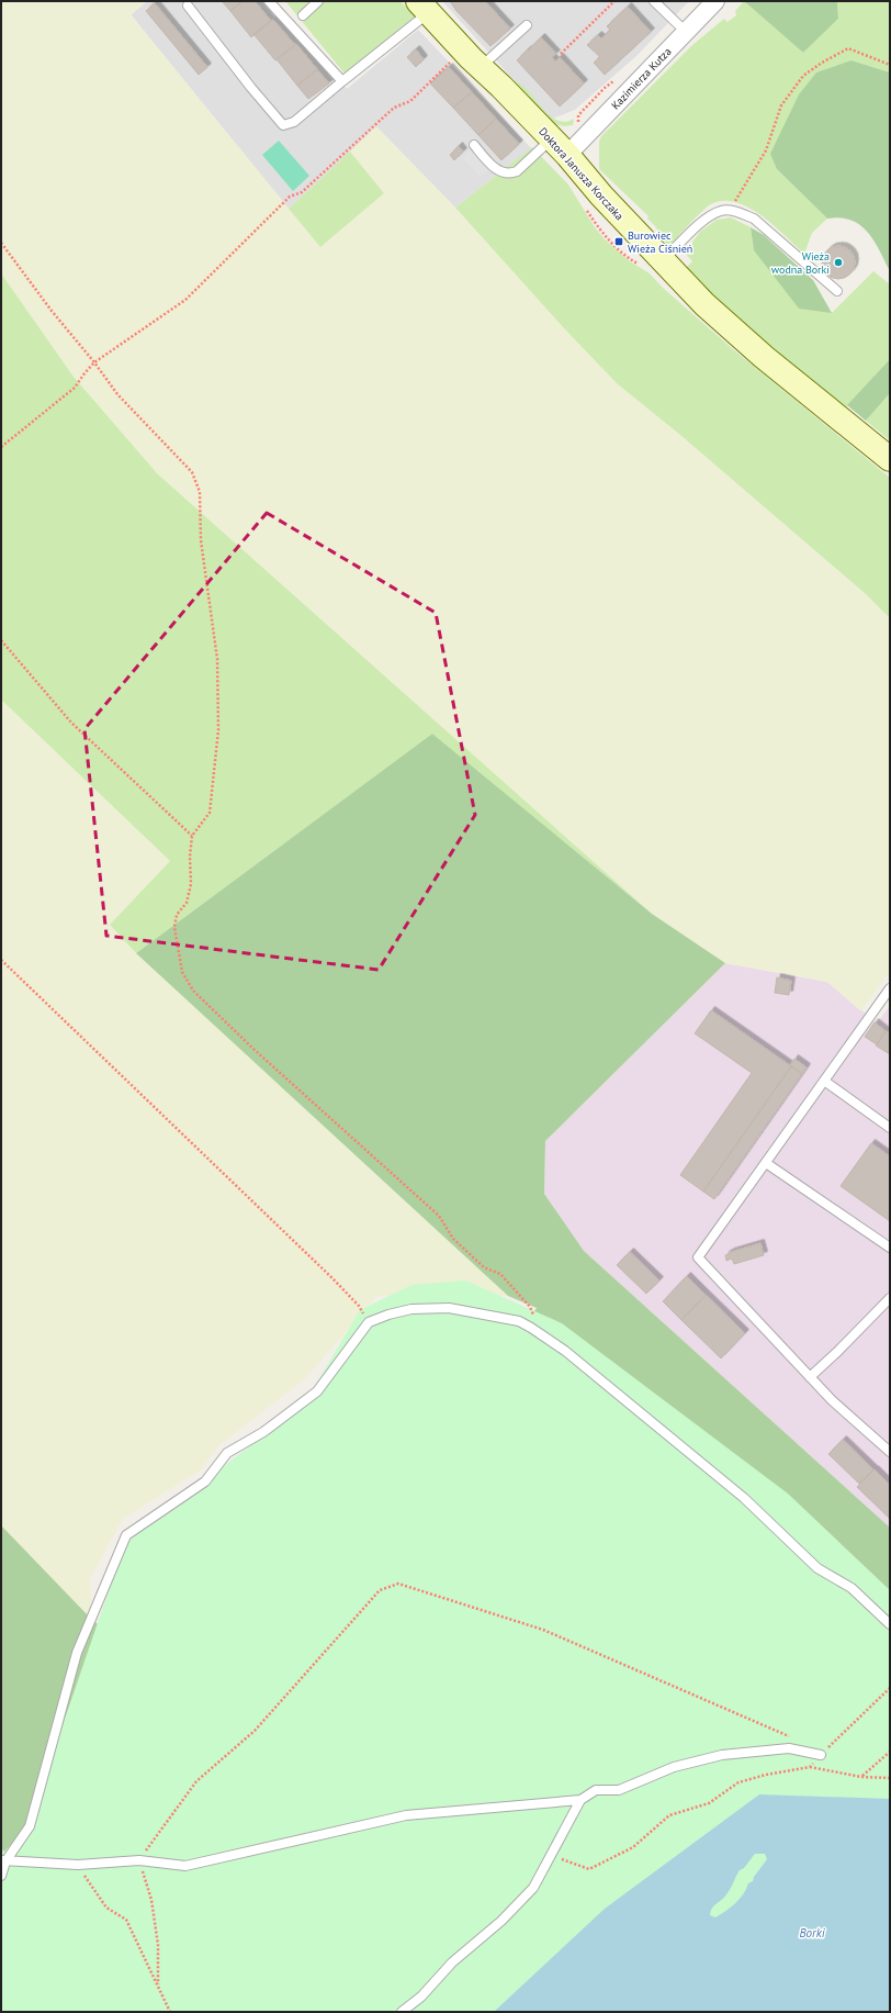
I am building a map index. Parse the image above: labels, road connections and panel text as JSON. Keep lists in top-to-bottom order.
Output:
{
  "streets": {
    "street": ["Kazimierza Kutza", "Doktora Janusza Korczaka"]
  },
  "crossings": [
    ["Kazimierza Kutza", "Doktora Janusza Korczaka"]
  ],
  "water": ["Borki"],
  "places": {
    "transit": ["Burowiec Wieża Ciśnień"],
    "other": ["Wieża wodna Borki"]
  }
}
